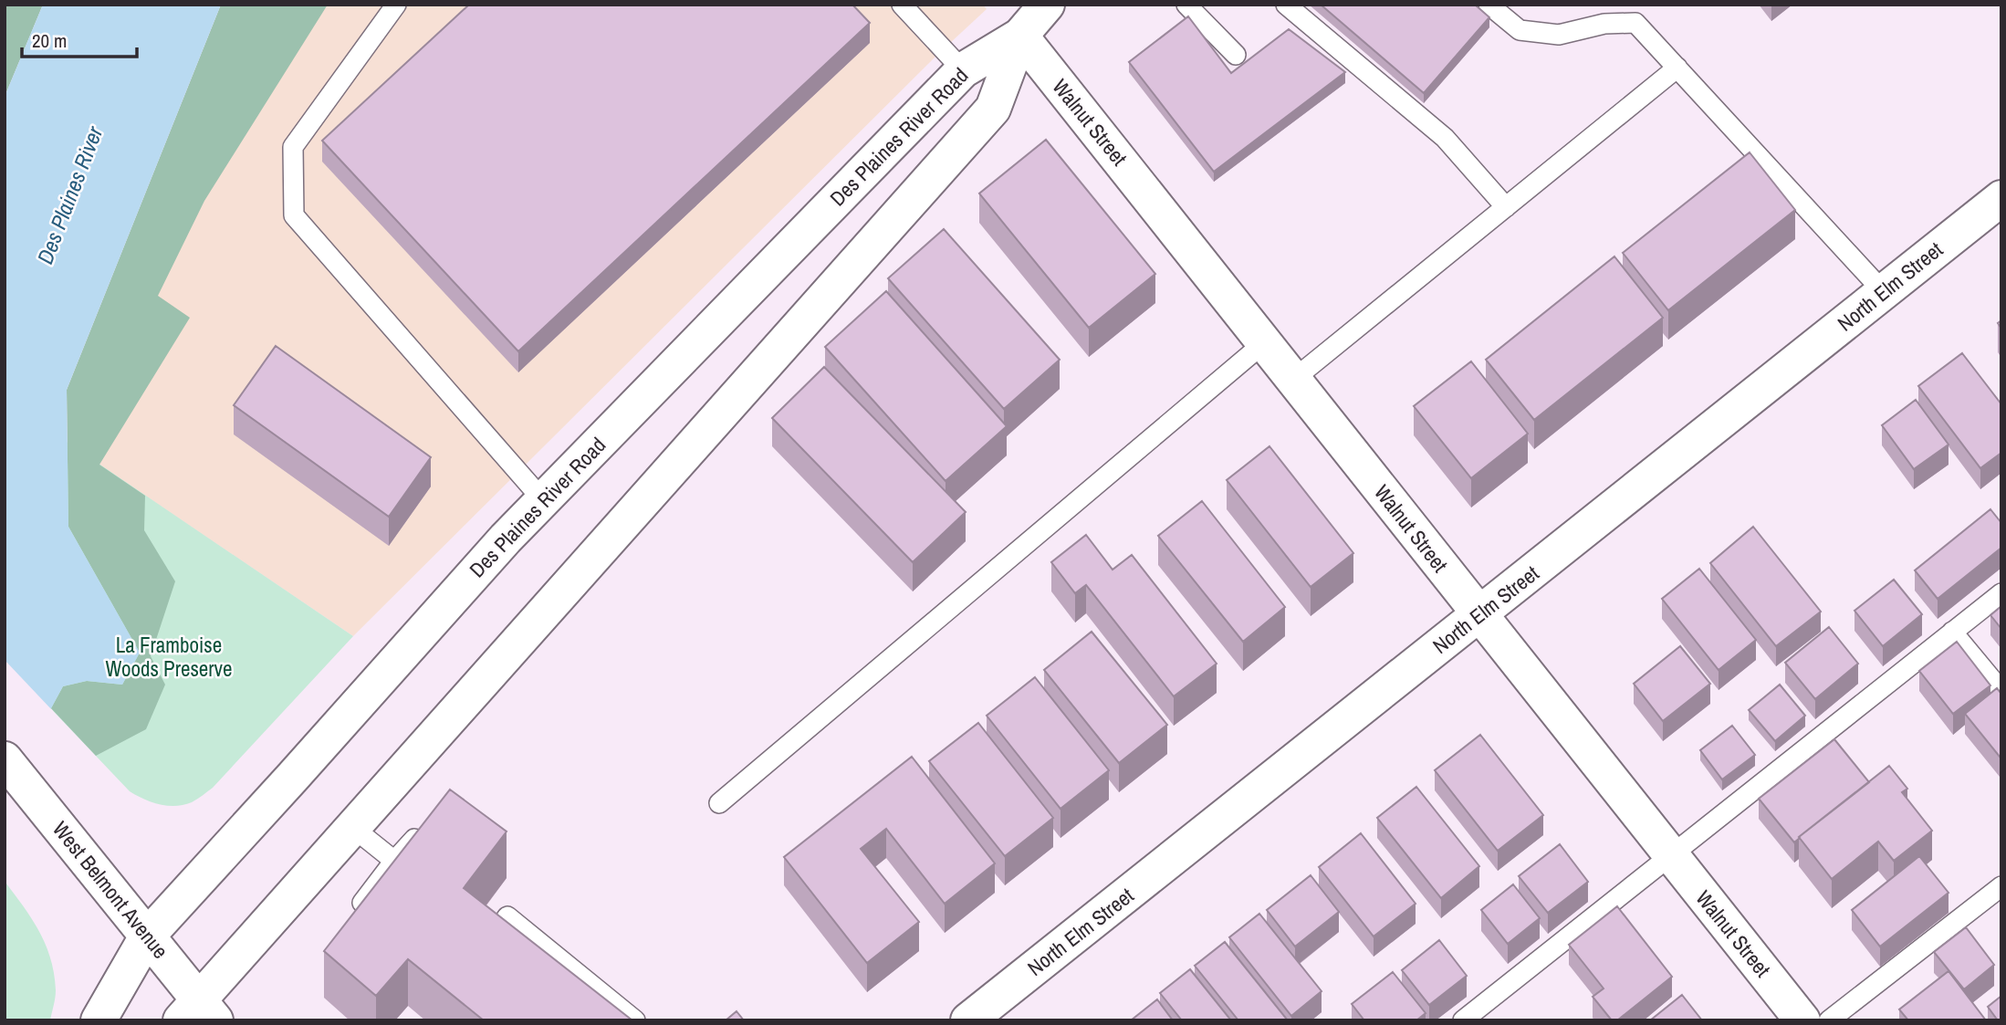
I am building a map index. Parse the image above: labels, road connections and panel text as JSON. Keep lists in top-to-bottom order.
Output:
{
  "streets": {
    "main road": [
      "Walnut Street",
      "Des Plaines River Road",
      "North Elm Street",
      "West Belmont Avenue"
    ]
  },
  "crossings": [
    ["Walnut Street", "Des Plaines River Road"],
    ["Walnut Street", "North Elm Street"],
    ["Des Plaines River Road", "West Belmont Avenue"]
  ],
  "water": ["Des Plaines River"],
  "parks": ["La Framboise Woods Preserve"],
  "scale_bar": "20 m"
}
